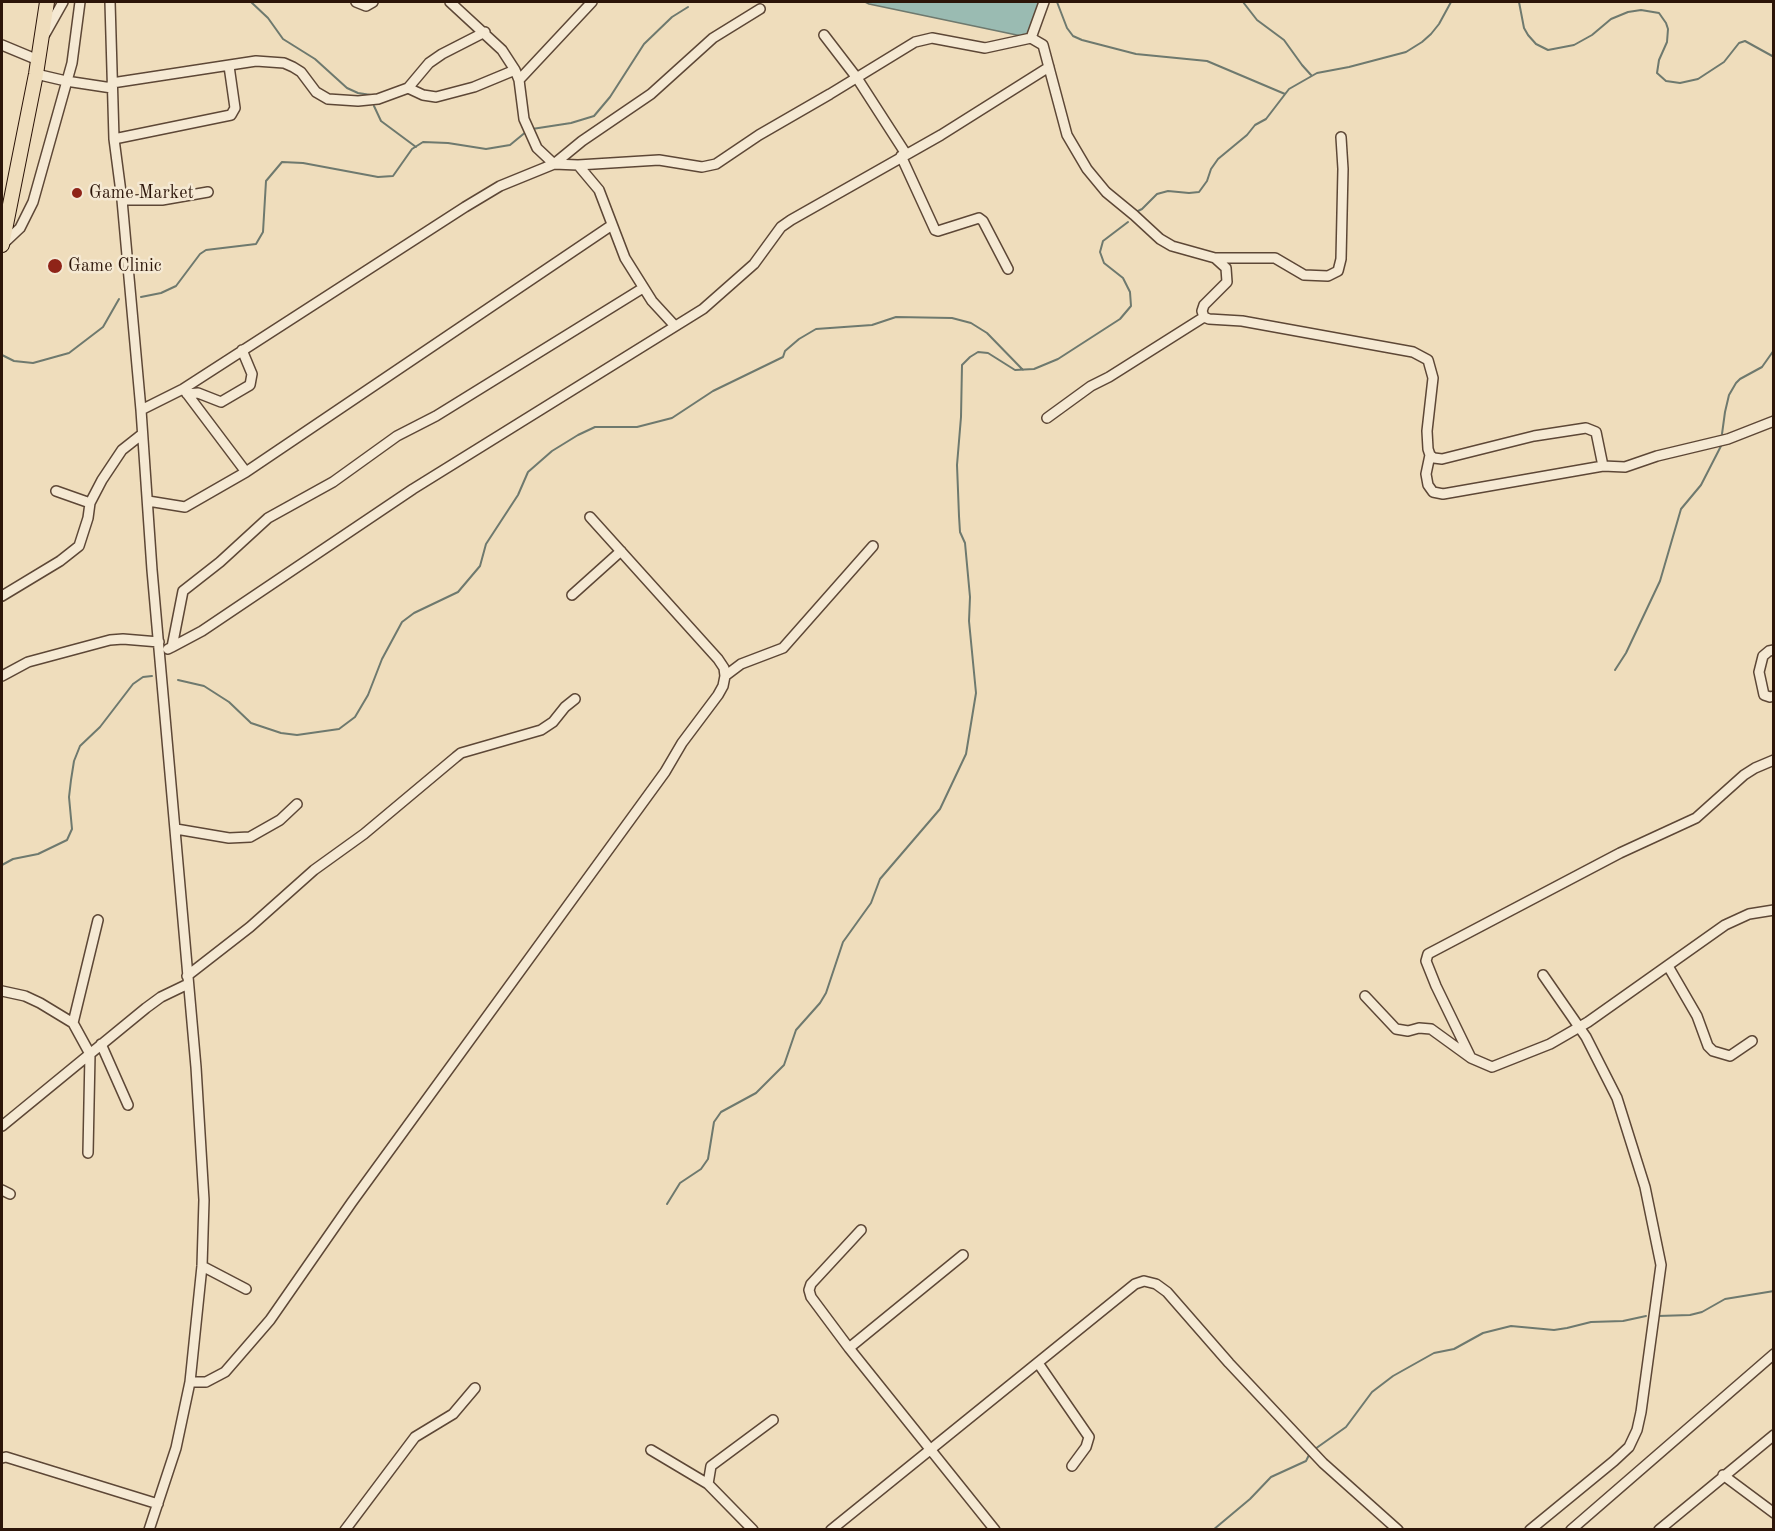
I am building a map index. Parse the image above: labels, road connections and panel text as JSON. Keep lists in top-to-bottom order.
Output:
{
  "places": ["Game Market", "Game Clinic"]
}
